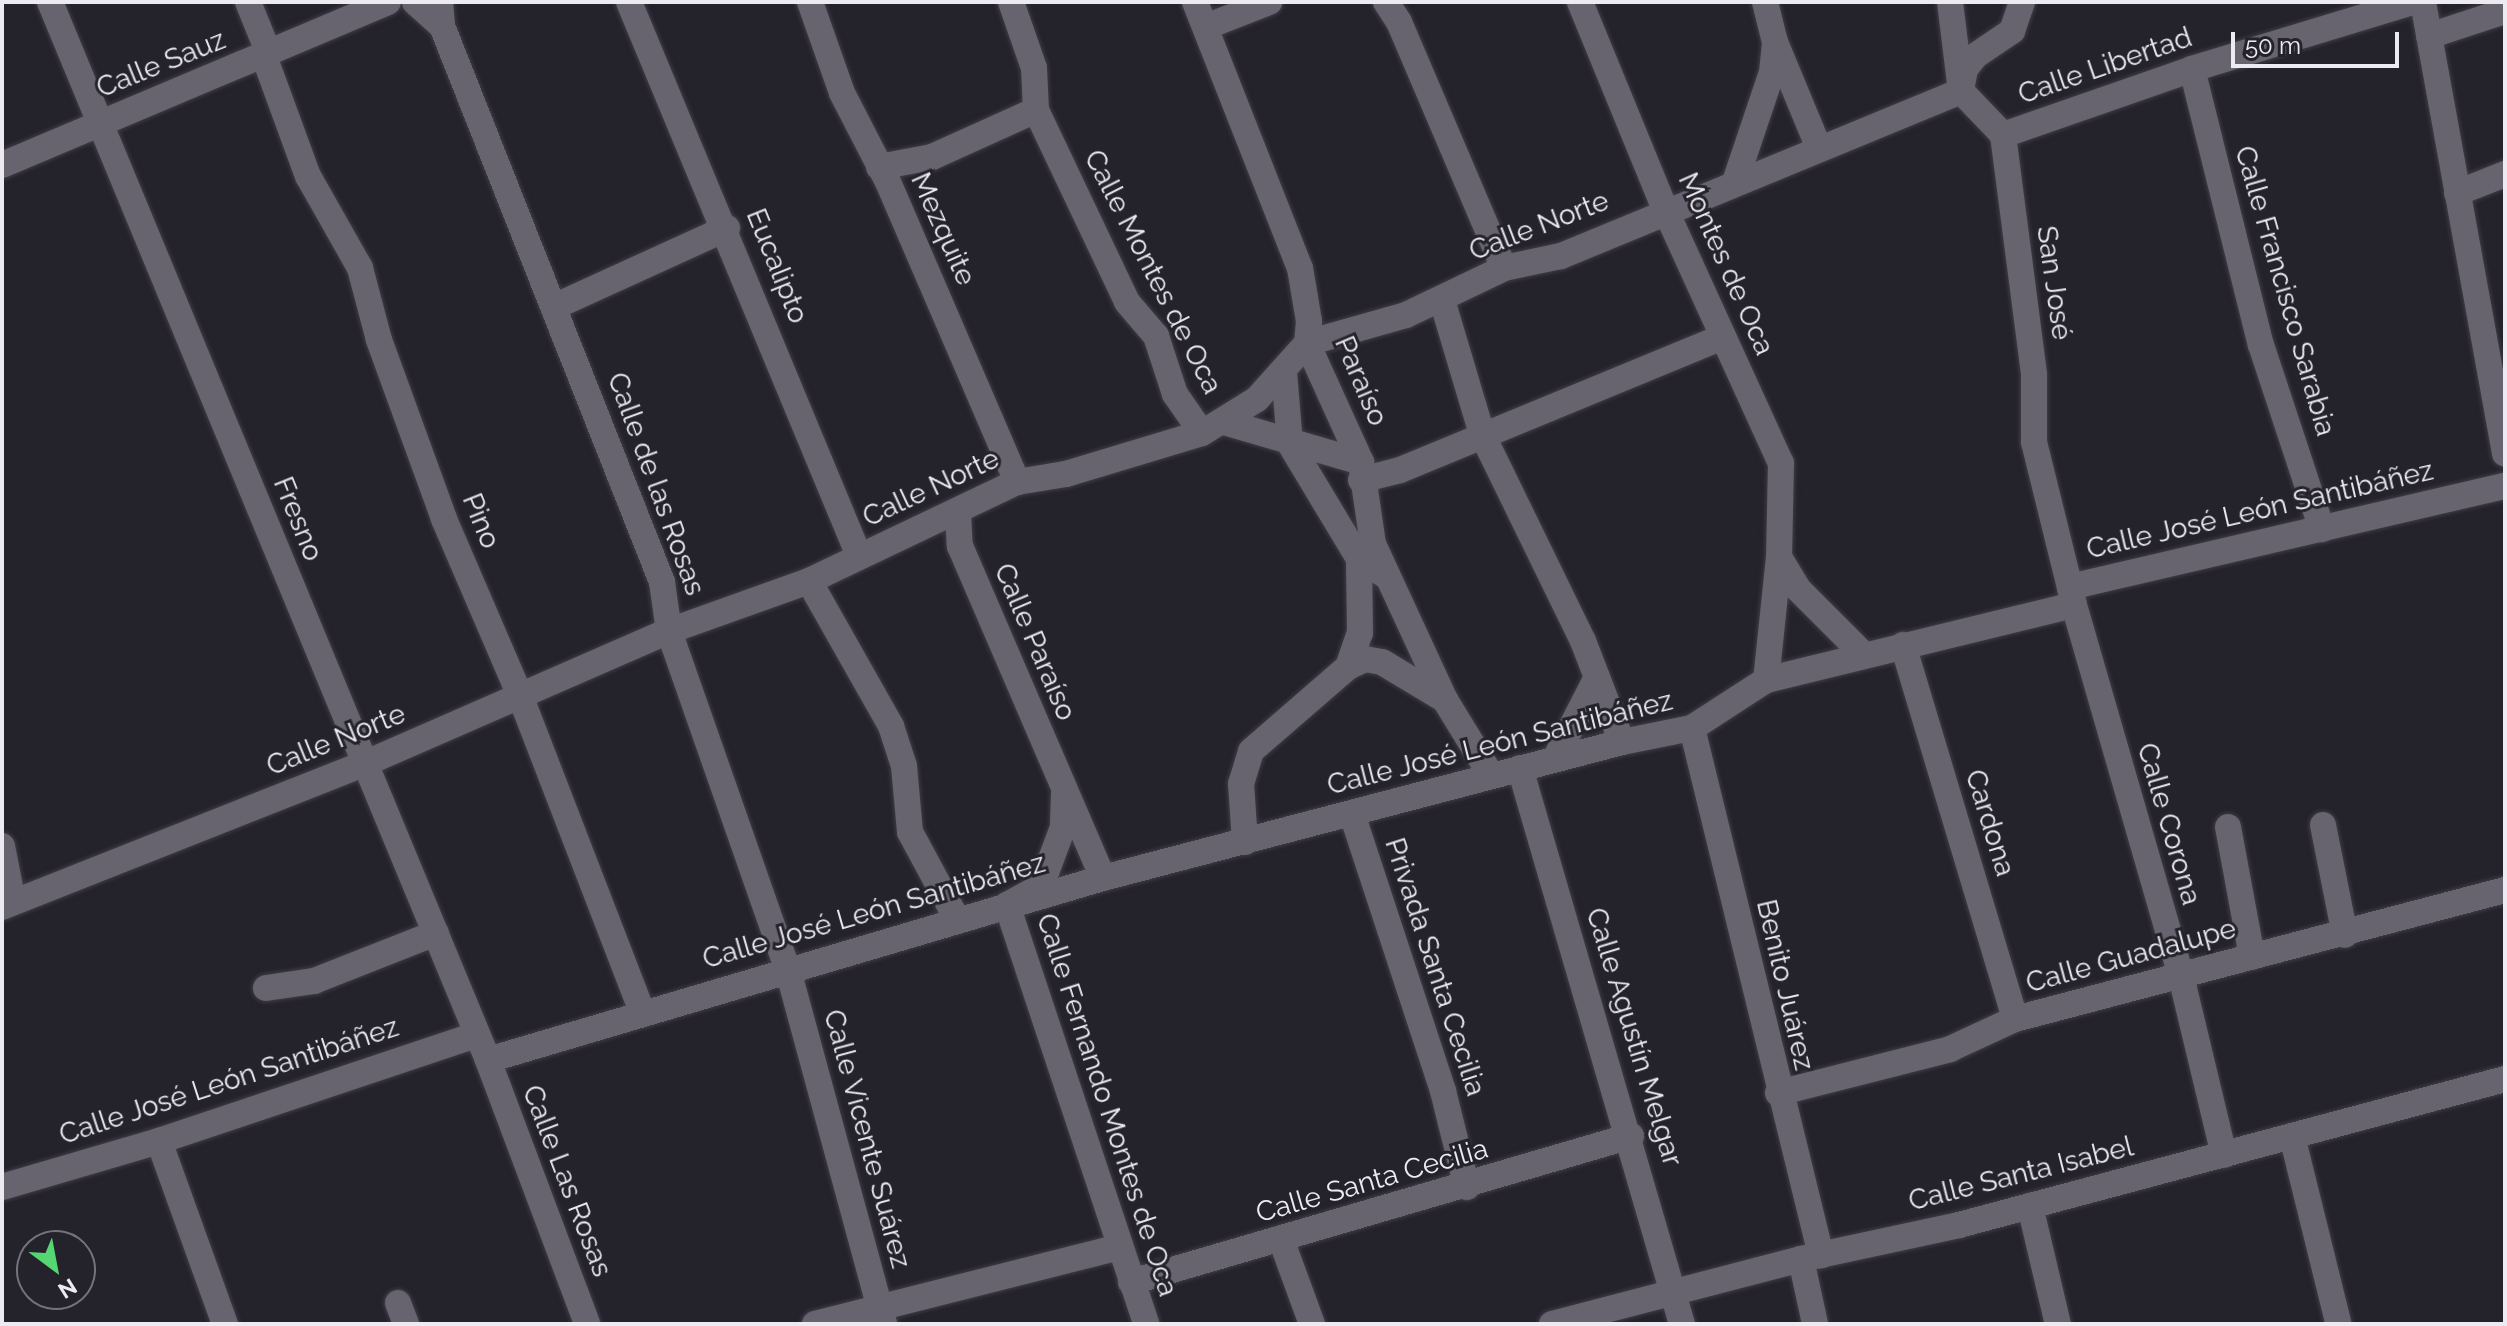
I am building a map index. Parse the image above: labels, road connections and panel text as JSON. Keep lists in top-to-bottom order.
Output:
{
  "streets": {
    "street": [
      "Calle Sauz",
      "Calle Libertad",
      "Calle Norte",
      "Mezquite",
      "Montes de Oca",
      "Eucalipto",
      "Calle Montes de Oca",
      "San José",
      "Calle Francisco Sarabia",
      "Paraíso",
      "Calle de las Rosas",
      "Calle José León Santibáñez",
      "Fresno",
      "Pino",
      "Calle Paraíso",
      "Cardona",
      "Calle Corona",
      "Calle Guadalupe",
      "Privada Santa Cecilia",
      "Benito Juárez",
      "Calle Agustín Melgar",
      "Calle Fernando Montes de Oca",
      "Calle Vicente Suárez",
      "Calle Santa Isabel",
      "Calle Las Rosas",
      "Calle Santa Cecilia"
    ]
  },
  "crossings": [
    ["Calle Sauz", "Fresno"],
    ["Calle Sauz", "Pino"],
    ["Calle Libertad", "San José"],
    ["Calle Libertad", "Calle Francisco Sarabia"],
    ["Calle Norte", "Mezquite"],
    ["Calle Norte", "Montes de Oca"],
    ["Calle Norte", "Eucalipto"],
    ["Calle Norte", "Calle Montes de Oca"],
    ["Calle Norte", "Paraíso"],
    ["Calle Norte", "Calle de las Rosas"],
    ["Calle Norte", "Fresno"],
    ["Calle Norte", "Pino"],
    ["Calle Norte", "Calle Paraíso"],
    ["Montes de Oca", "Calle José León Santibáñez"],
    ["San José", "Calle José León Santibáñez"],
    ["San José", "Calle Corona"],
    ["Calle Francisco Sarabia", "Calle José León Santibáñez"],
    ["Paraíso", "Calle José León Santibáñez"],
    ["Calle de las Rosas", "Calle José León Santibáñez"],
    ["Calle de las Rosas", "Calle Vicente Suárez"],
    ["Calle José León Santibáñez", "Fresno"],
    ["Calle José León Santibáñez", "Pino"],
    ["Calle José León Santibáñez", "Calle Paraíso"],
    ["Calle José León Santibáñez", "Cardona"],
    ["Calle José León Santibáñez", "Calle Corona"],
    ["Calle José León Santibáñez", "Privada Santa Cecilia"],
    ["Calle José León Santibáñez", "Benito Juárez"],
    ["Calle José León Santibáñez", "Calle Agustín Melgar"],
    ["Calle José León Santibáñez", "Calle Fernando Montes de Oca"],
    ["Calle José León Santibáñez", "Calle Vicente Suárez"],
    ["Calle José León Santibáñez", "Calle Las Rosas"],
    ["Fresno", "Calle Las Rosas"],
    ["Calle Paraíso", "Calle Fernando Montes de Oca"],
    ["Cardona", "Calle Guadalupe"],
    ["Calle Corona", "Calle Guadalupe"],
    ["Calle Corona", "Calle Santa Isabel"],
    ["Calle Guadalupe", "Benito Juárez"],
    ["Privada Santa Cecilia", "Calle Santa Cecilia"],
    ["Benito Juárez", "Calle Santa Isabel"],
    ["Calle Agustín Melgar", "Calle Santa Isabel"],
    ["Calle Agustín Melgar", "Calle Santa Cecilia"],
    ["Calle Fernando Montes de Oca", "Calle Santa Cecilia"]
  ],
  "scale_bar": "50 m",
  "north": "bottom right"
}
